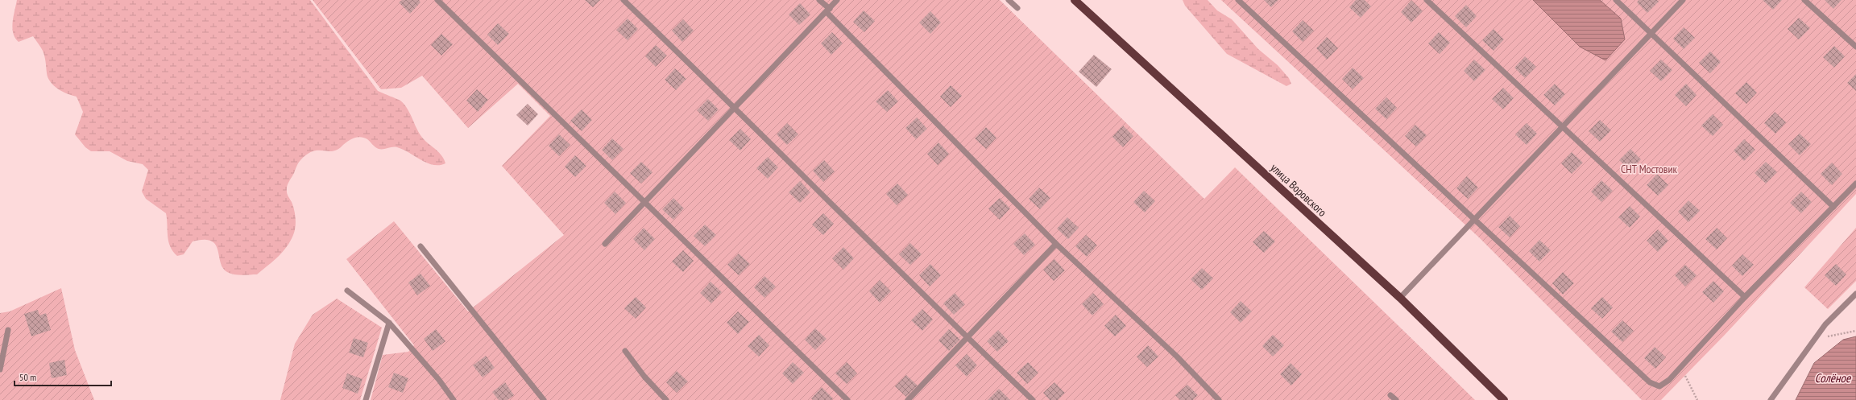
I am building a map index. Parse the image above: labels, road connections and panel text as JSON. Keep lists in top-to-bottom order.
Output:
{
  "streets": {
    "main road": ["улица Воровского"]
  },
  "water": ["Солёное"],
  "parks": ["СНТ Мостовик"],
  "scale_bar": "50 m"
}
